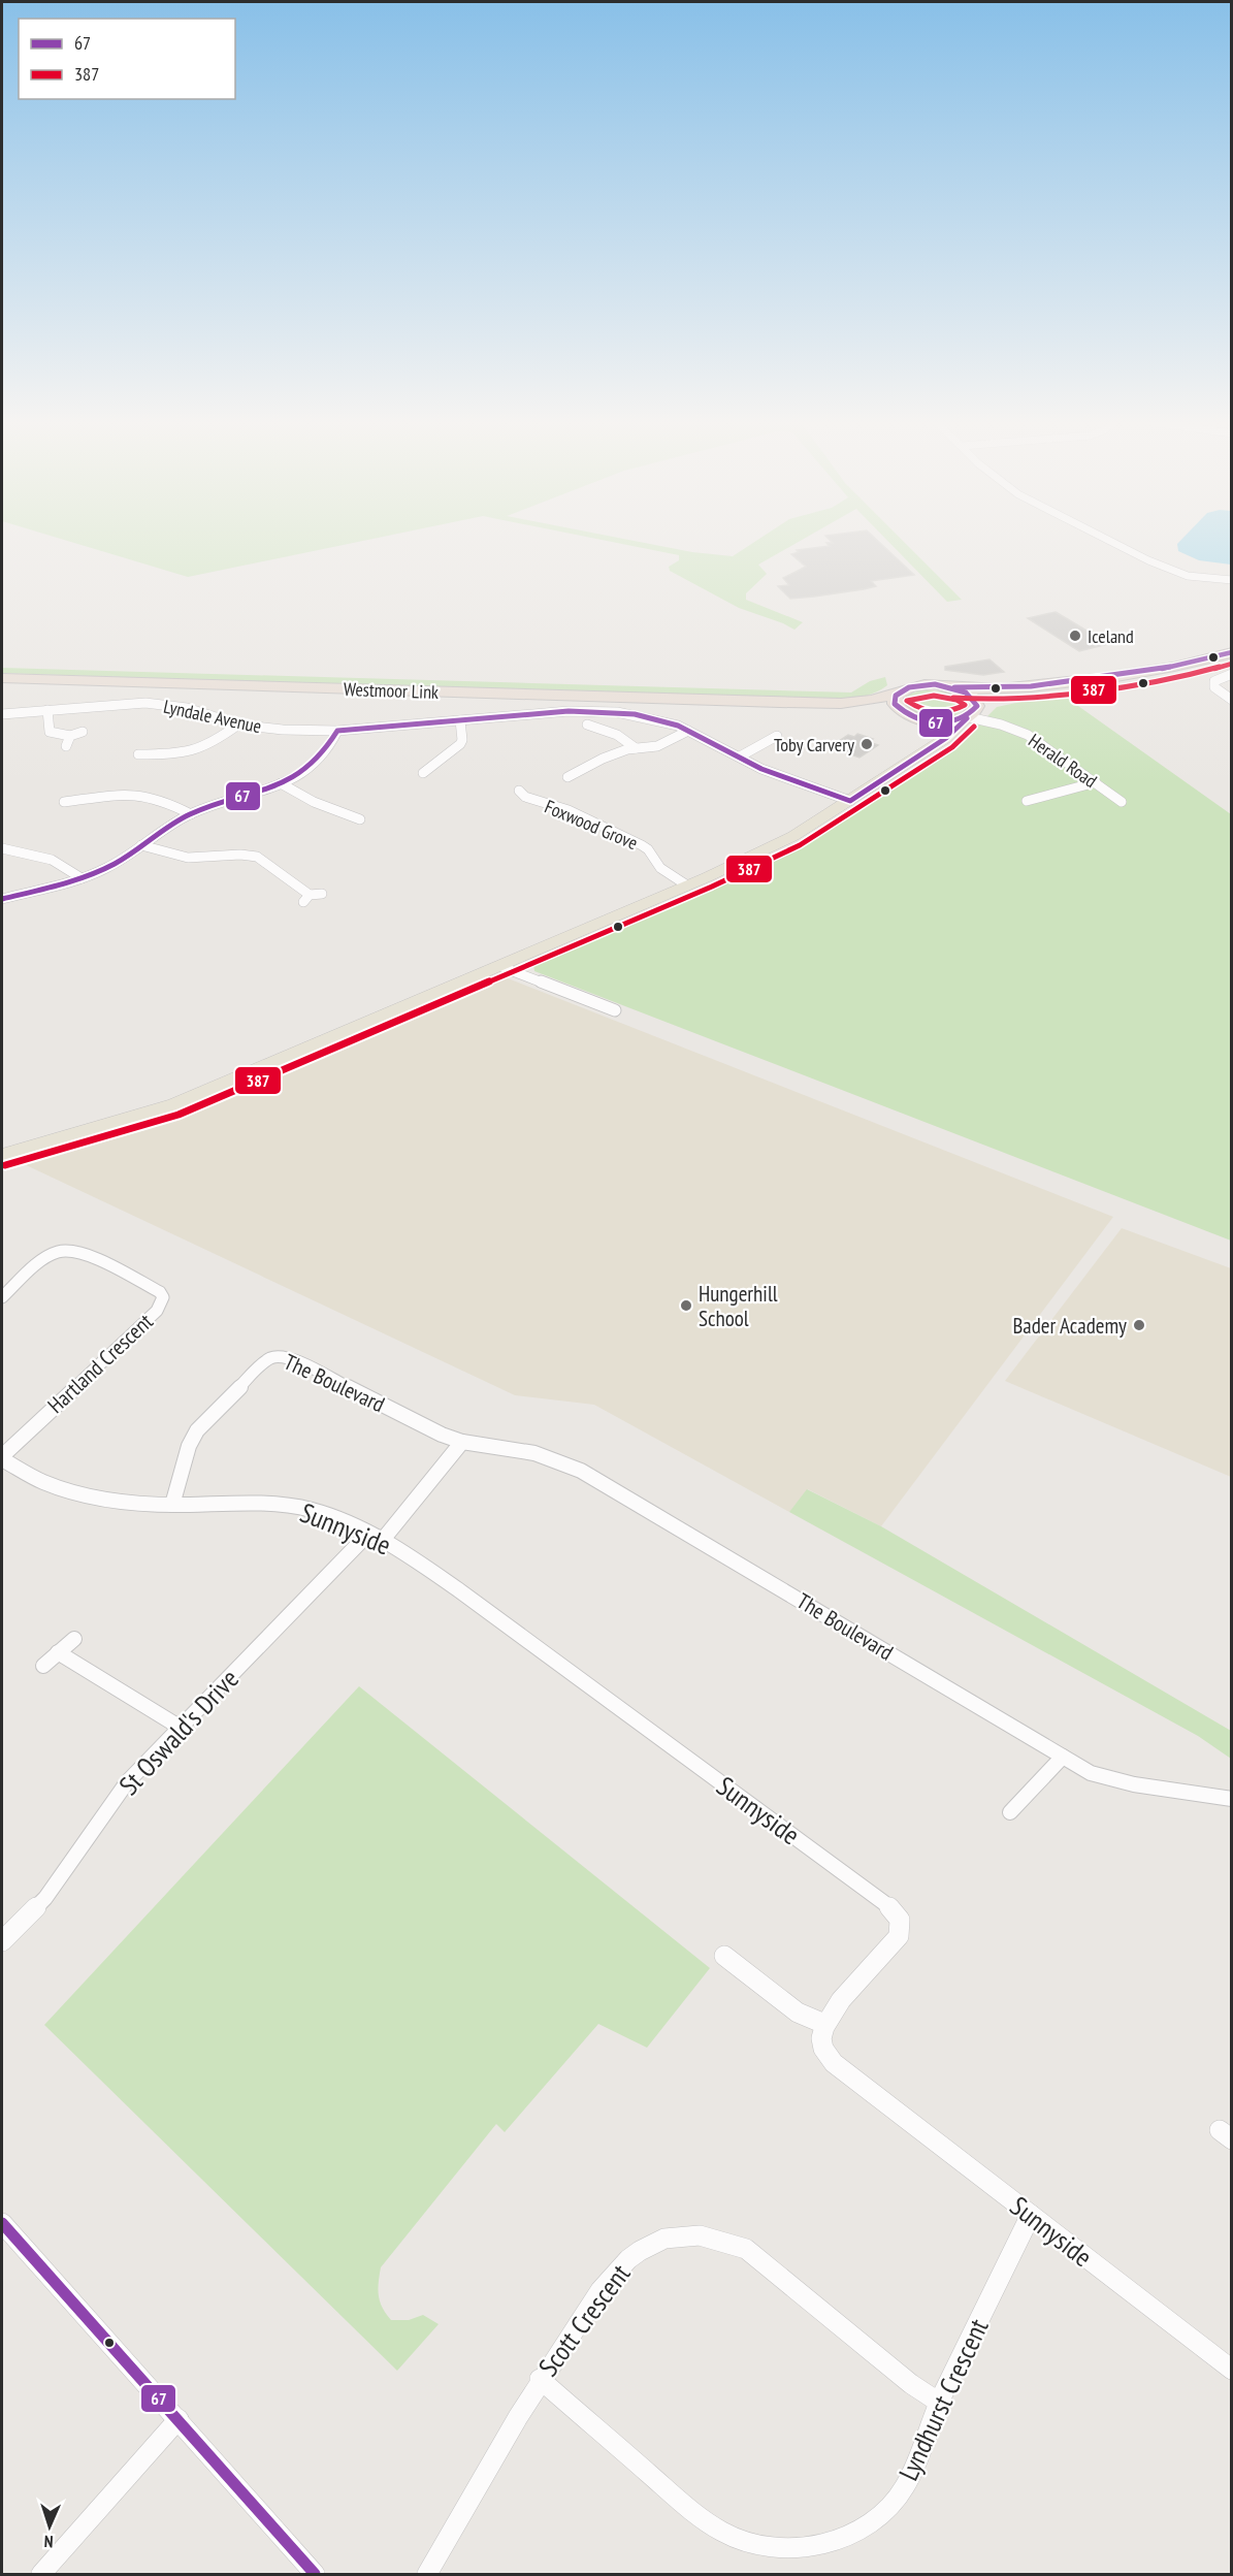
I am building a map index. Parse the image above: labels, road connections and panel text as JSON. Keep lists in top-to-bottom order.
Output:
{
  "streets": {
    "highway": ["Westmoor Link"],
    "street": [
      "Lyndale Avenue",
      "Herald Road",
      "Foxwood Grove",
      "Hartland Crescent",
      "The Boulevard",
      "Sunnyside",
      "St Oswald's Drive",
      "Scott Crescent",
      "Lyndhurst Crescent"
    ]
  },
  "crossings": [
    ["Westmoor Link", "Herald Road"],
    ["Hartland Crescent", "Sunnyside"],
    ["The Boulevard", "Sunnyside"],
    ["Sunnyside", "St Oswald's Drive"],
    ["Sunnyside", "Lyndhurst Crescent"],
    ["Scott Crescent", "Lyndhurst Crescent"]
  ],
  "places": [
    "Iceland",
    "Toby Carvery",
    "Hungerhill School",
    "Bader Academy"
  ],
  "lines": ["transit line 67", "transit line 387"],
  "legend": ["67", "387"],
  "north": "bottom"
}
